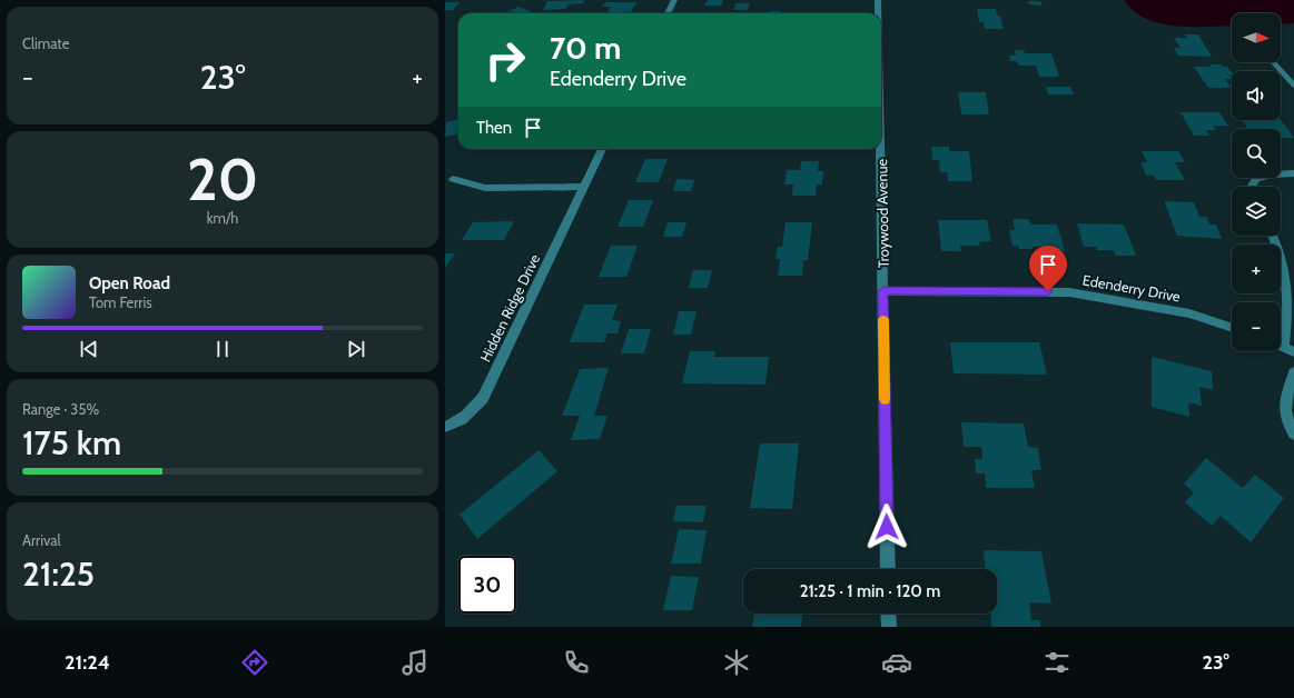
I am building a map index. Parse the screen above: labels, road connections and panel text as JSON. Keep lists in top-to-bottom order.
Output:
{
  "streets": {
    "street": ["Troywood Avenue", "Edenderry Drive", "Hidden Ridge Drive"]
  },
  "crossings": [
    ["Troywood Avenue", "Edenderry Drive"]
  ],
  "north": "right",
  "page": {
    "tile": [
      "Climate",
      ["20", "km/h"],
      ["Range · 35%", "175 km"],
      ["Arrival", "21:25"]
    ],
    "map_buttons": ["+", "−"],
    "turn": ["70 m", "Edenderry Drive"],
    "heat": ["−", "23°", "+"],
    "then": "Then",
    "song": ["Open Road", "Tom Ferris"],
    "limit": "30",
    "trip": "21:25 · 1 min · 120 m",
    "tabs": ["21:24", "23°"]
  }
}
